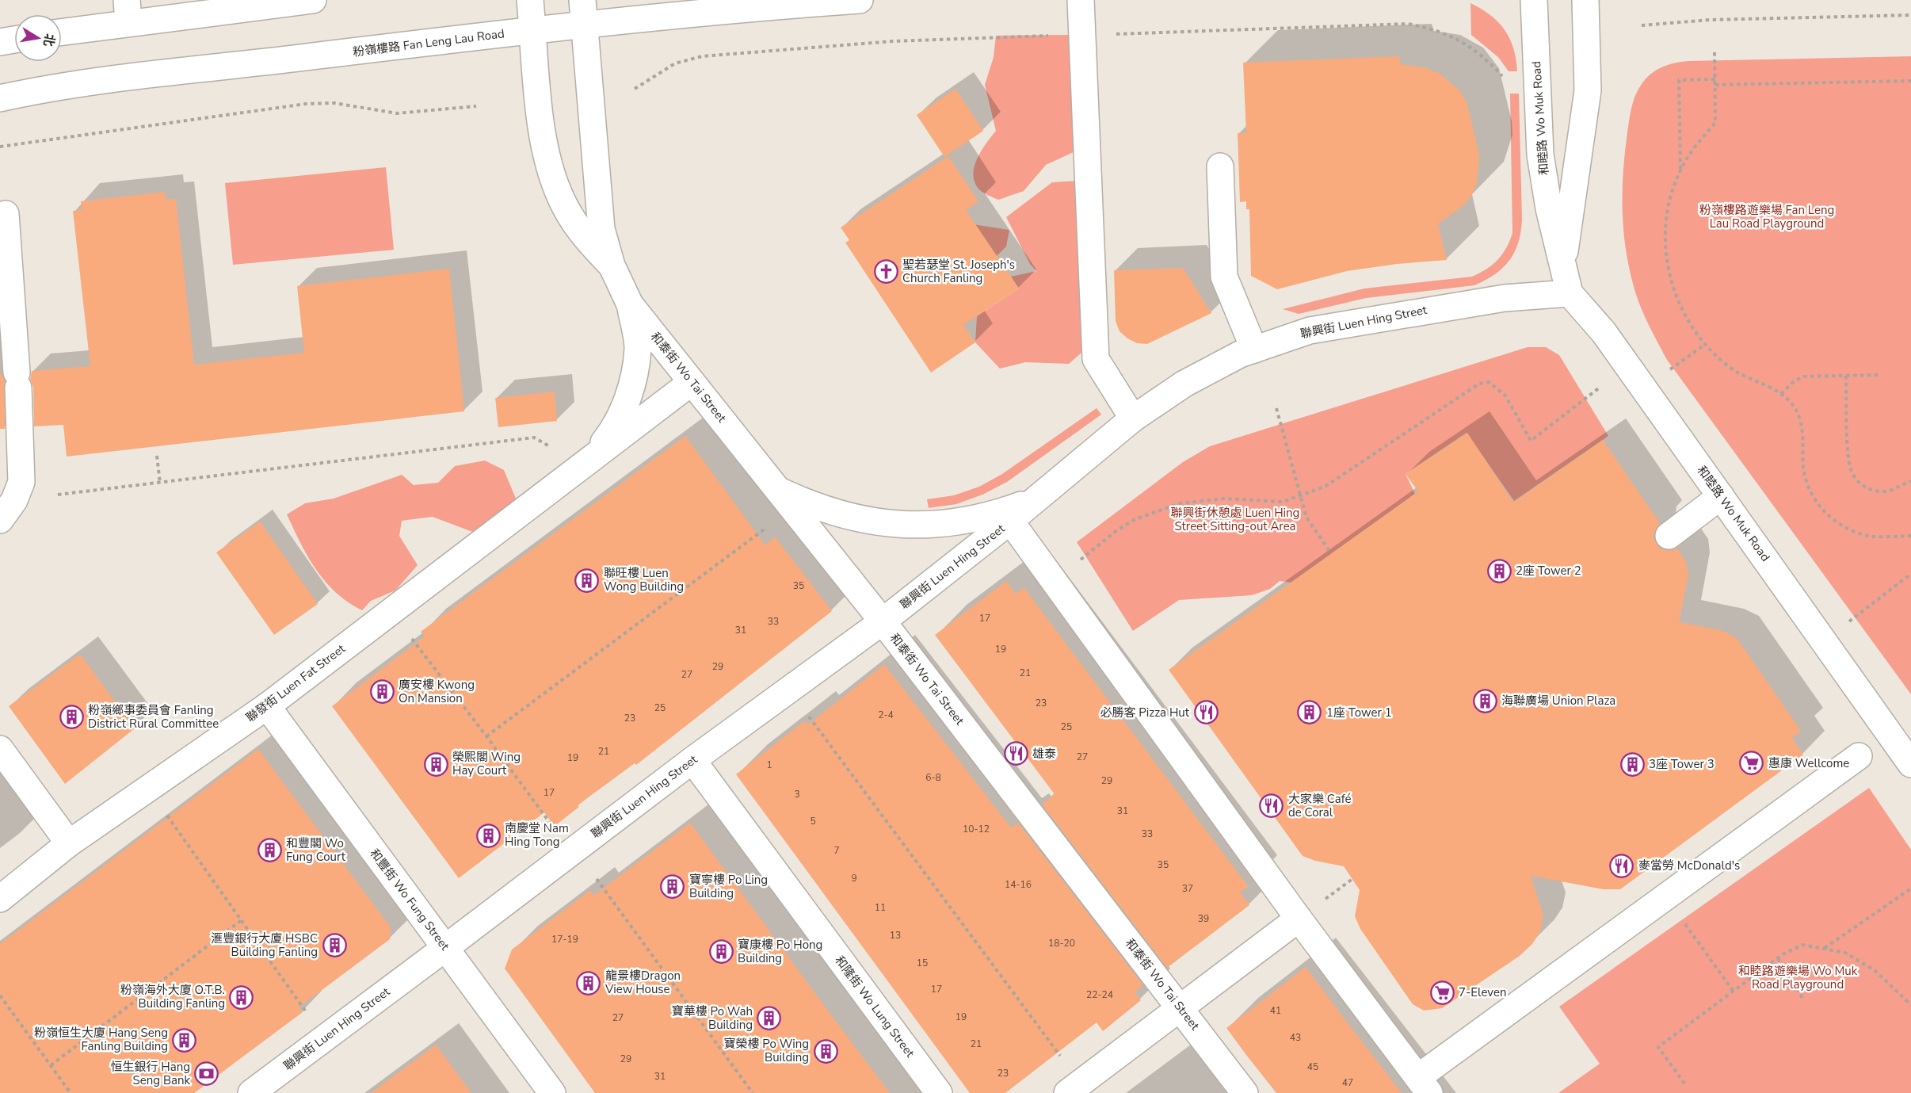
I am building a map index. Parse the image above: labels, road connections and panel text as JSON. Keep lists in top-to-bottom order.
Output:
{
  "streets": {
    "street": [
      "粉嶺樓路 Fan Leng Lau Road",
      "和睦路 Wo Muk Road",
      "聯興街 Luen Hing Street",
      "和泰街 Wo Tai Street",
      "聯發街 Luen Fat Street",
      "和豐街 Wo Fung Street",
      "和隆街 Wo Lung Street"
    ]
  },
  "crossings": [
    ["粉嶺樓路 Fan Leng Lau Road", "和泰街 Wo Tai Street"],
    ["和睦路 Wo Muk Road", "聯興街 Luen Hing Street"],
    ["聯興街 Luen Hing Street", "和泰街 Wo Tai Street"],
    ["聯興街 Luen Hing Street", "和豐街 Wo Fung Street"],
    ["聯興街 Luen Hing Street", "和隆街 Wo Lung Street"],
    ["和泰街 Wo Tai Street", "聯發街 Luen Fat Street"],
    ["聯發街 Luen Fat Street", "和豐街 Wo Fung Street"]
  ],
  "parks": ["粉嶺樓路遊樂場 Fan Leng Lau Road Playground", "聯興街休憩處 Luen Hing Street Sitting-out Area", "和睦路遊樂場 Wo Muk Road Playground"],
  "places": {
    "church": ["聖若瑟堂 St. Joseph's Church Fanling"],
    "building": [
      "2座 Tower 2",
      "聯旺樓 Luen Wong Building",
      "廣安樓 Kwong On Mansion",
      "海聯廣場 Union Plaza",
      "1座 Tower 1",
      "粉嶺鄉事委員會 Fanling District Rural Committee",
      "榮熙閣 Wing Hay Court",
      "3座 Tower 3",
      "南慶堂 Nam Hing Tong",
      "和豐閣 Wo Fung Court",
      "寶寧樓 Po Ling Building",
      "滙豐銀行大廈 HSBC Building Fanling",
      "寶康樓 Po Hong Building",
      "龍景樓Dragon View House",
      "粉嶺海外大廈 O.T.B. Building Fanling",
      "寶華樓 Po Wah Building",
      "粉嶺恒生大廈 Hang Seng Fanling Building",
      "寶榮樓 Po Wing Building"
    ],
    "restaurant": [
      "必勝客 Pizza Hut",
      "雄泰",
      "大家樂 Café de Coral",
      "麥當勞 McDonald's"
    ],
    "supermarket": ["惠康 Wellcome", "7-Eleven"],
    "bank": ["恒生銀行 Hang Seng Bank"]
  },
  "house_numbers": [
    "35",
    "17",
    "33",
    "31",
    "19",
    "29",
    "21",
    "27",
    "23",
    "25",
    "2-4",
    "23",
    "25",
    "21",
    "27",
    "19",
    "1",
    "6-8",
    "29",
    "17",
    "3",
    "31",
    "5",
    "10-12",
    "33",
    "7",
    "35",
    "9",
    "14-16",
    "37",
    "11",
    "39",
    "13",
    "17-19",
    "18-20",
    "15",
    "17",
    "22-24",
    "41",
    "19",
    "27",
    "43",
    "21",
    "29",
    "45",
    "23",
    "31",
    "47"
  ],
  "north": "right"
}
